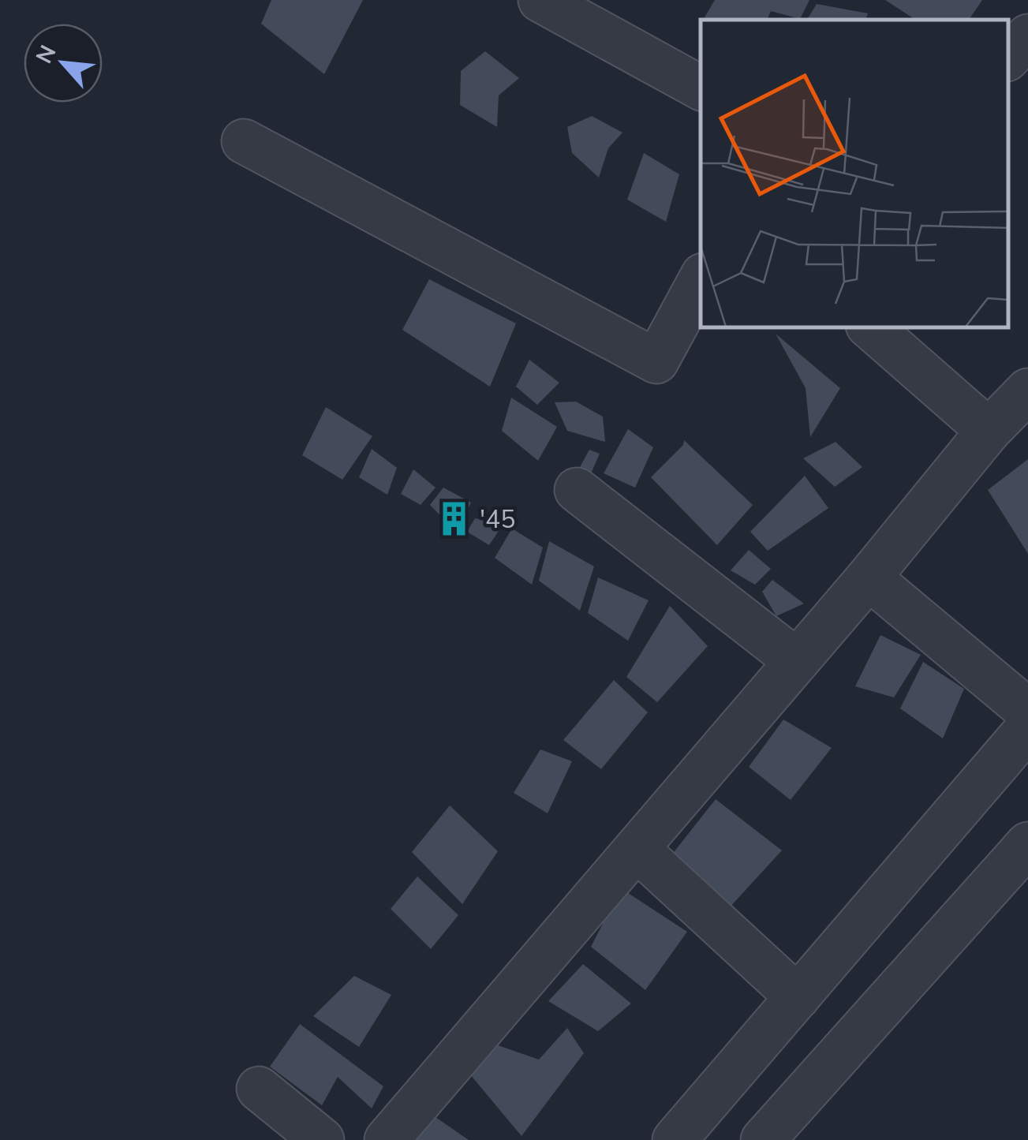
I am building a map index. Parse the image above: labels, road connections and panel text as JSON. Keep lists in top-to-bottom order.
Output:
{
  "places": {
    "building": ["'45"]
  },
  "north": "top left"
}
